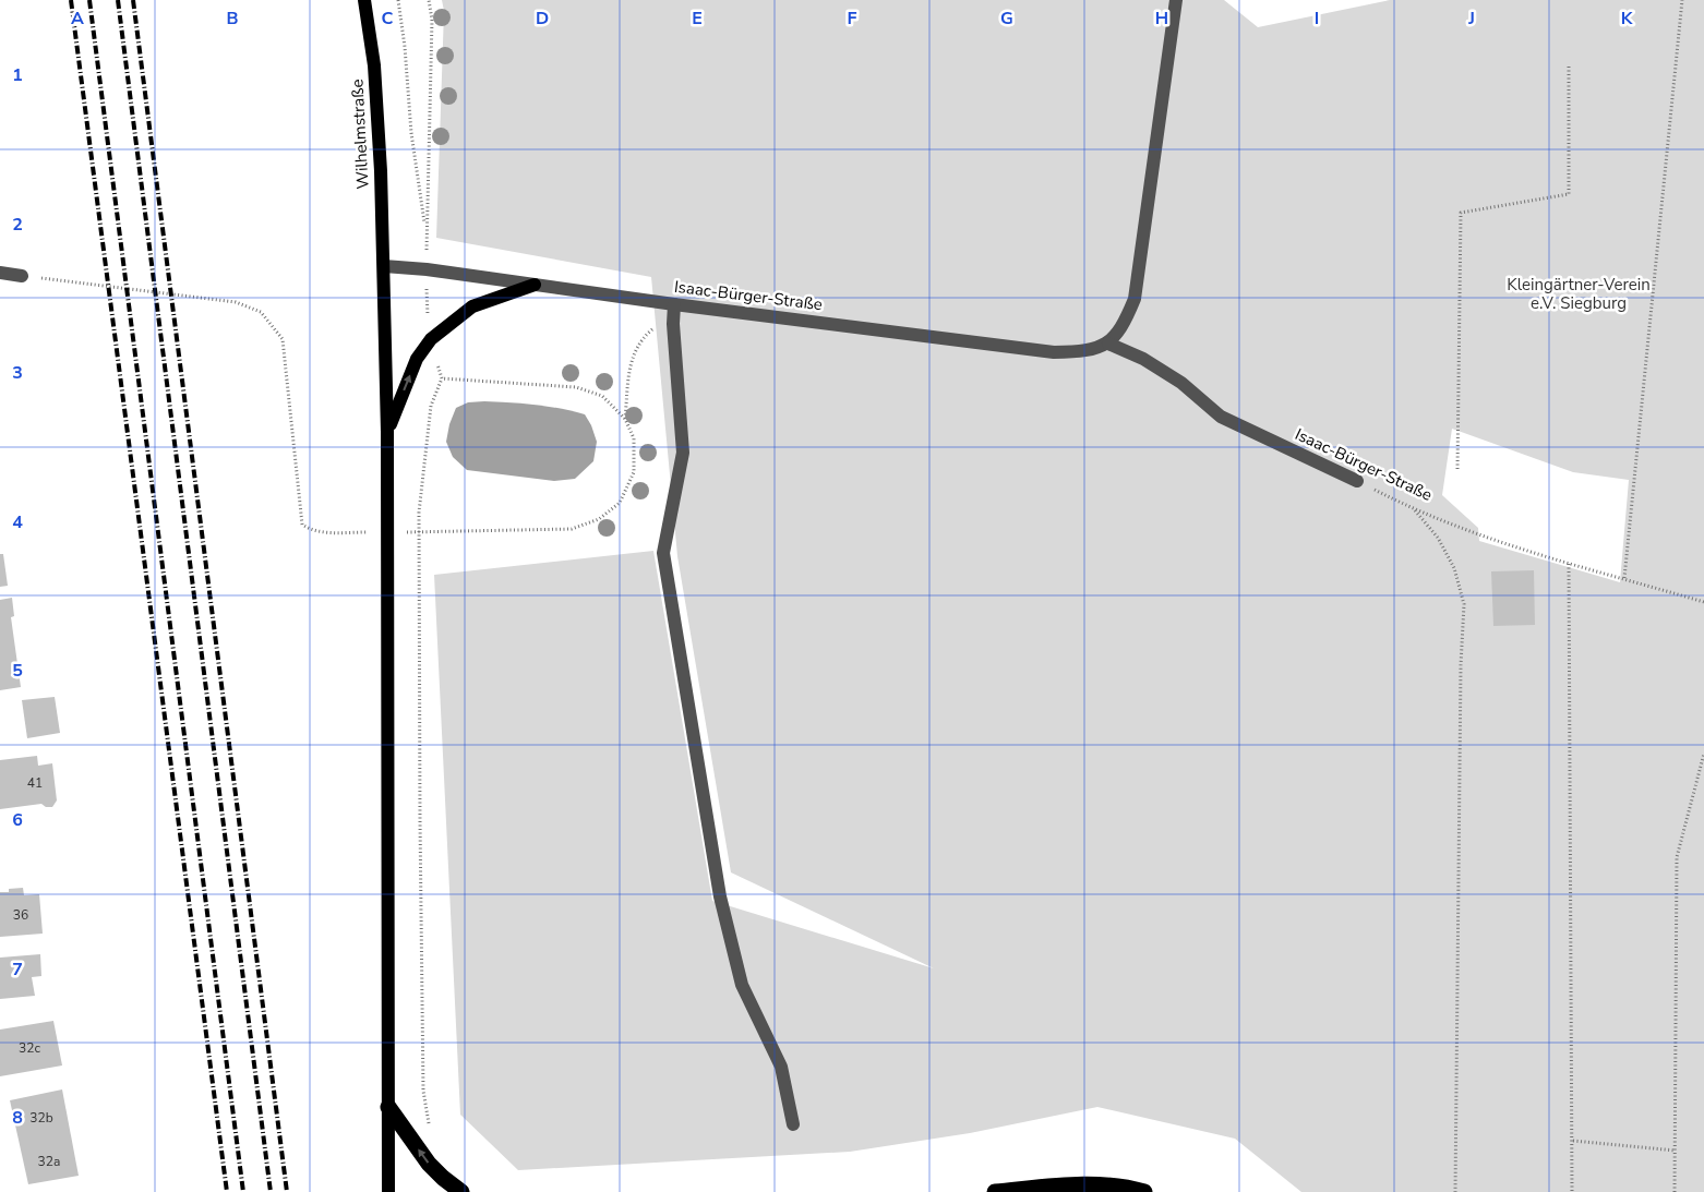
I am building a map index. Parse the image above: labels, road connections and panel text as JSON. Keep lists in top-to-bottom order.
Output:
{
  "streets": {
    "main road": ["Wilhelmstraße"],
    "street": ["Isaac-Bürger-Straße"]
  },
  "crossings": [
    ["Wilhelmstraße", "Isaac-Bürger-Straße"]
  ],
  "parks": ["Kleingärtner-Verein e.V. Siegburg"],
  "house_numbers": [
    "41",
    "36",
    "32c",
    "32b",
    "32a"
  ],
  "grid": {
    "columns": [
      "A",
      "B",
      "C",
      "D",
      "E",
      "F",
      "G",
      "H",
      "I",
      "J",
      "K"
    ],
    "rows": [
      "1",
      "2",
      "3",
      "4",
      "5",
      "6",
      "7",
      "8"
    ]
  }
}
